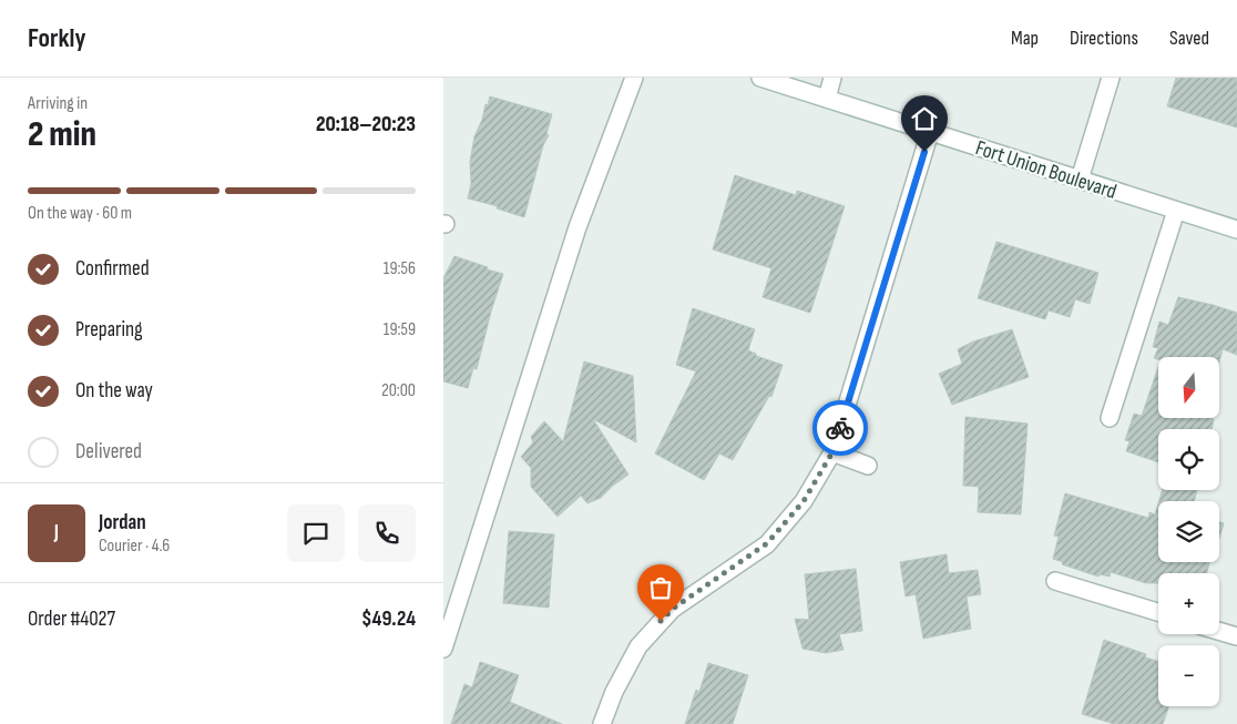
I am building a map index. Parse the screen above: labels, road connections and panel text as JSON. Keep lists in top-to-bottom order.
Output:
{
  "streets": {
    "street": ["Fort Union Boulevard"]
  },
  "north": "bottom",
  "page": {
    "header": "Forkly",
    "nav": ["Map", "Directions", "Saved"],
    "heading": ["2 min", "Arriving in", "20:18–20:23"],
    "panel": [
      "Jordan",
      "Courier · 4.6",
      "Order #4027",
      "$49.24"
    ],
    "bar": "On the way · 60 m",
    "list": [
      ["Confirmed", "19:56"],
      ["Preparing", "19:59"],
      ["On the way", "20:00"],
      "Delivered"
    ],
    "map_buttons": ["+", "−"],
    "round": "J"
  }
}
